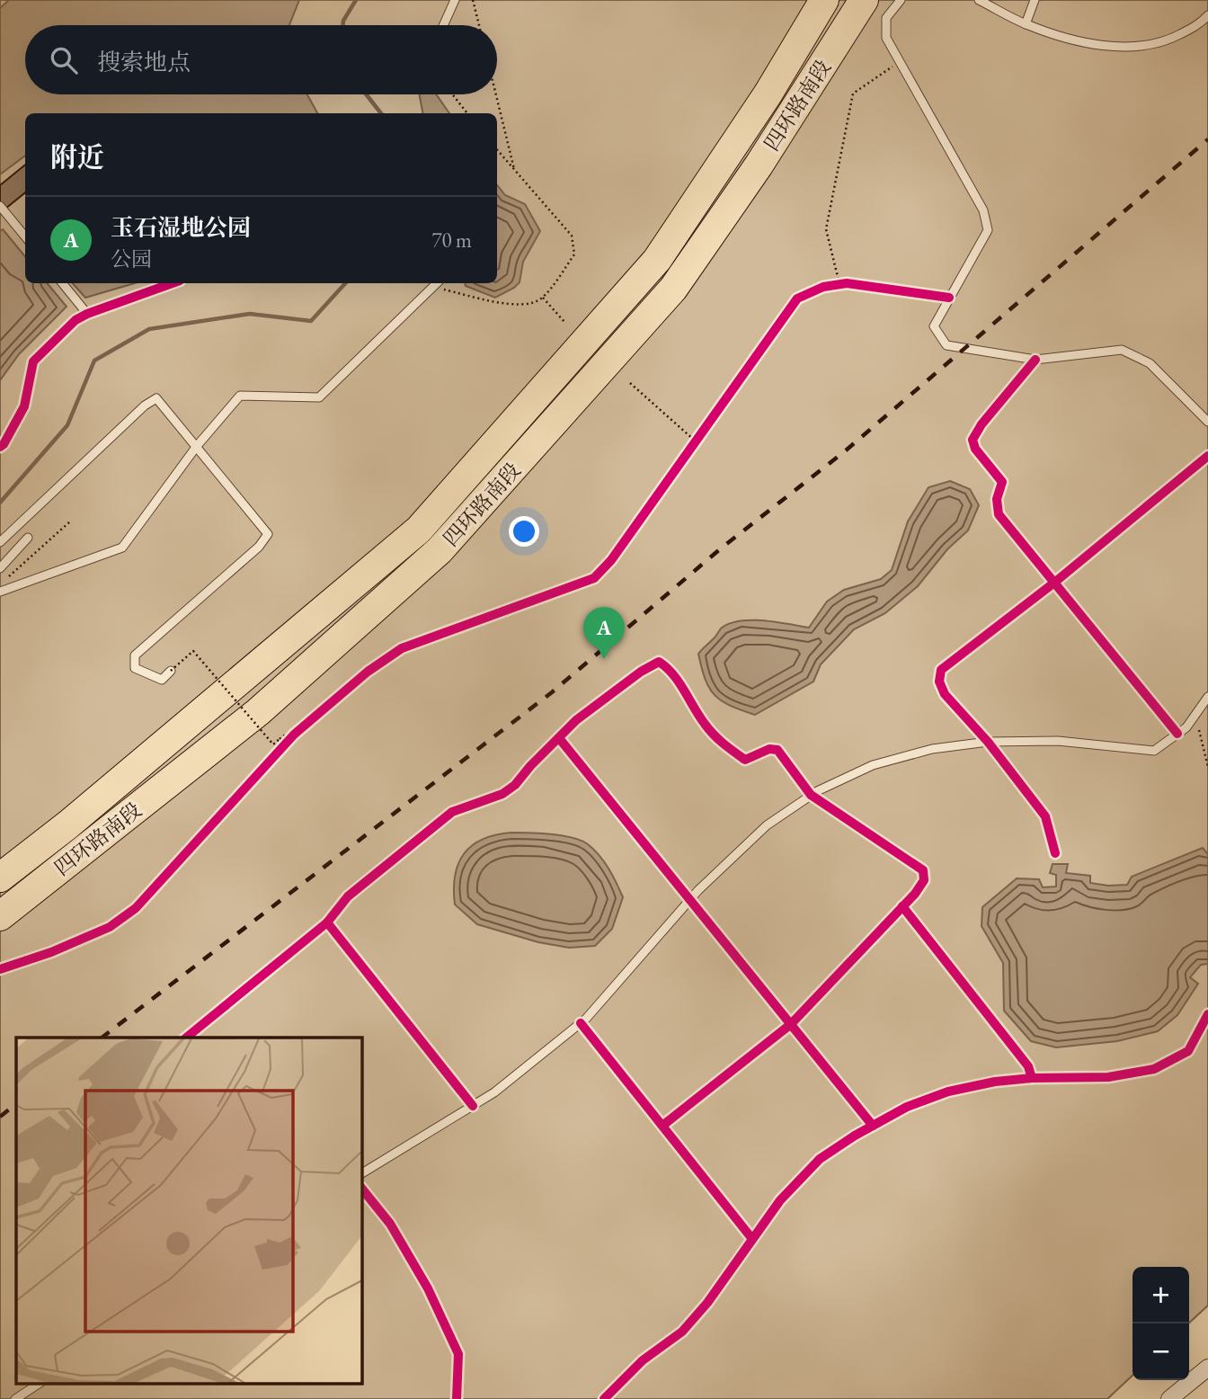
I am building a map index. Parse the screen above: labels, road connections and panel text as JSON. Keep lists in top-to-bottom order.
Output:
{
  "streets": {
    "highway": ["四环路南段"]
  },
  "page": {
    "search": "搜索地点",
    "heading": "附近",
    "list": [
      {
        "mark": "A",
        "name": "玉石湿地公园",
        "note": "公园",
        "value": "70 m"
      }
    ],
    "pins": "A",
    "map_buttons": ["+", "−"]
  }
}
